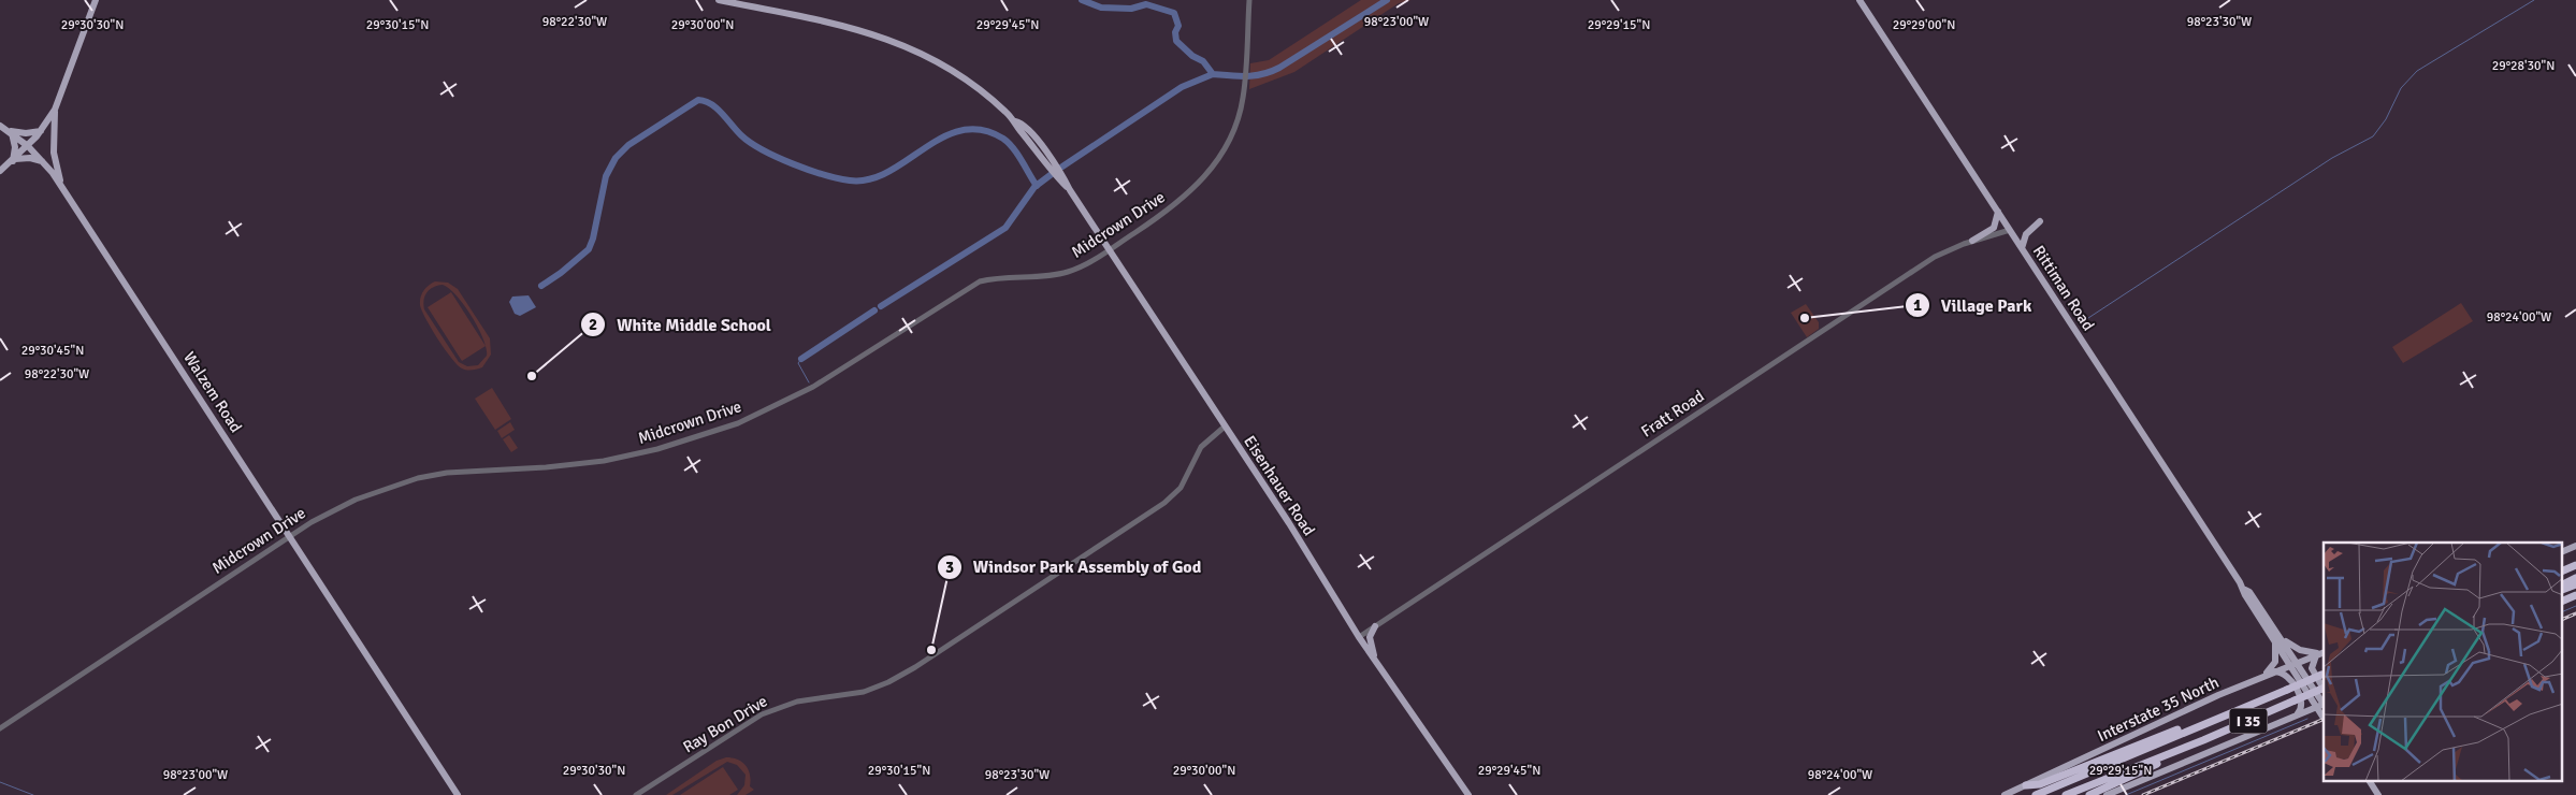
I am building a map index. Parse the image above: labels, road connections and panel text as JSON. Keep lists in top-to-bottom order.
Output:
{
  "streets": {
    "highway": ["I 35"],
    "main road": [
      "Rittiman Road",
      "Walzem Road",
      "Eisenhauer Road",
      "Interstate 35 North"
    ],
    "street": ["Midcrown Drive", "Fratt Road", "Ray Bon Drive"]
  },
  "crossings": [
    ["Midcrown Drive", "Walzem Road"],
    ["Midcrown Drive", "Eisenhauer Road"],
    ["Rittiman Road", "Fratt Road"],
    ["Rittiman Road", "Interstate 35 North"],
    ["Fratt Road", "Eisenhauer Road"],
    ["Eisenhauer Road", "Ray Bon Drive"]
  ],
  "places": ["Village Park", "White Middle School", "Windsor Park Assembly of God"],
  "coordinates": [
    "98°22'30\"W",
    "98°23'00\"W",
    "98°23'30\"W",
    "29°30'30\"N",
    "29°30'15\"N",
    "29°30'00\"N",
    "29°29'45\"N",
    "29°29'15\"N",
    "29°29'00\"N",
    "29°28'30\"N",
    "98°24'00\"W",
    "29°30'45\"N"
  ]
}
